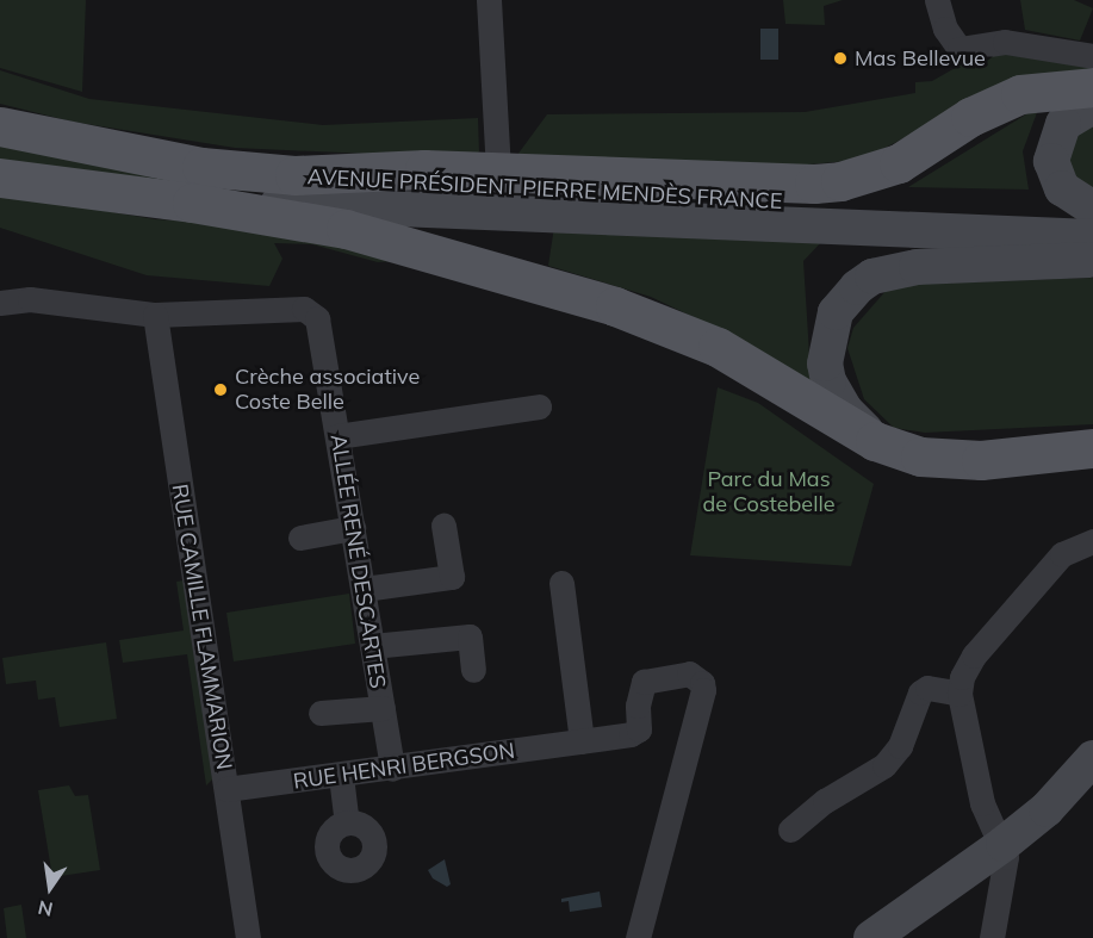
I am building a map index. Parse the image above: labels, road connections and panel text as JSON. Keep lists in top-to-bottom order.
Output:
{
  "streets": {
    "main road": ["AVENUE PRÉSIDENT PIERRE MENDÈS FRANCE"],
    "street": ["ALLÉE RENÉ DESCARTES", "RUE CAMILLE FLAMMARION", "RUE HENRI BERGSON"]
  },
  "crossings": [
    ["ALLÉE RENÉ DESCARTES", "RUE CAMILLE FLAMMARION"],
    ["ALLÉE RENÉ DESCARTES", "RUE HENRI BERGSON"],
    ["RUE CAMILLE FLAMMARION", "RUE HENRI BERGSON"]
  ],
  "parks": ["Parc du Mas de Costebelle"],
  "places": ["Mas Bellevue", "Crèche associative Coste Belle"],
  "north": "bottom"
}
